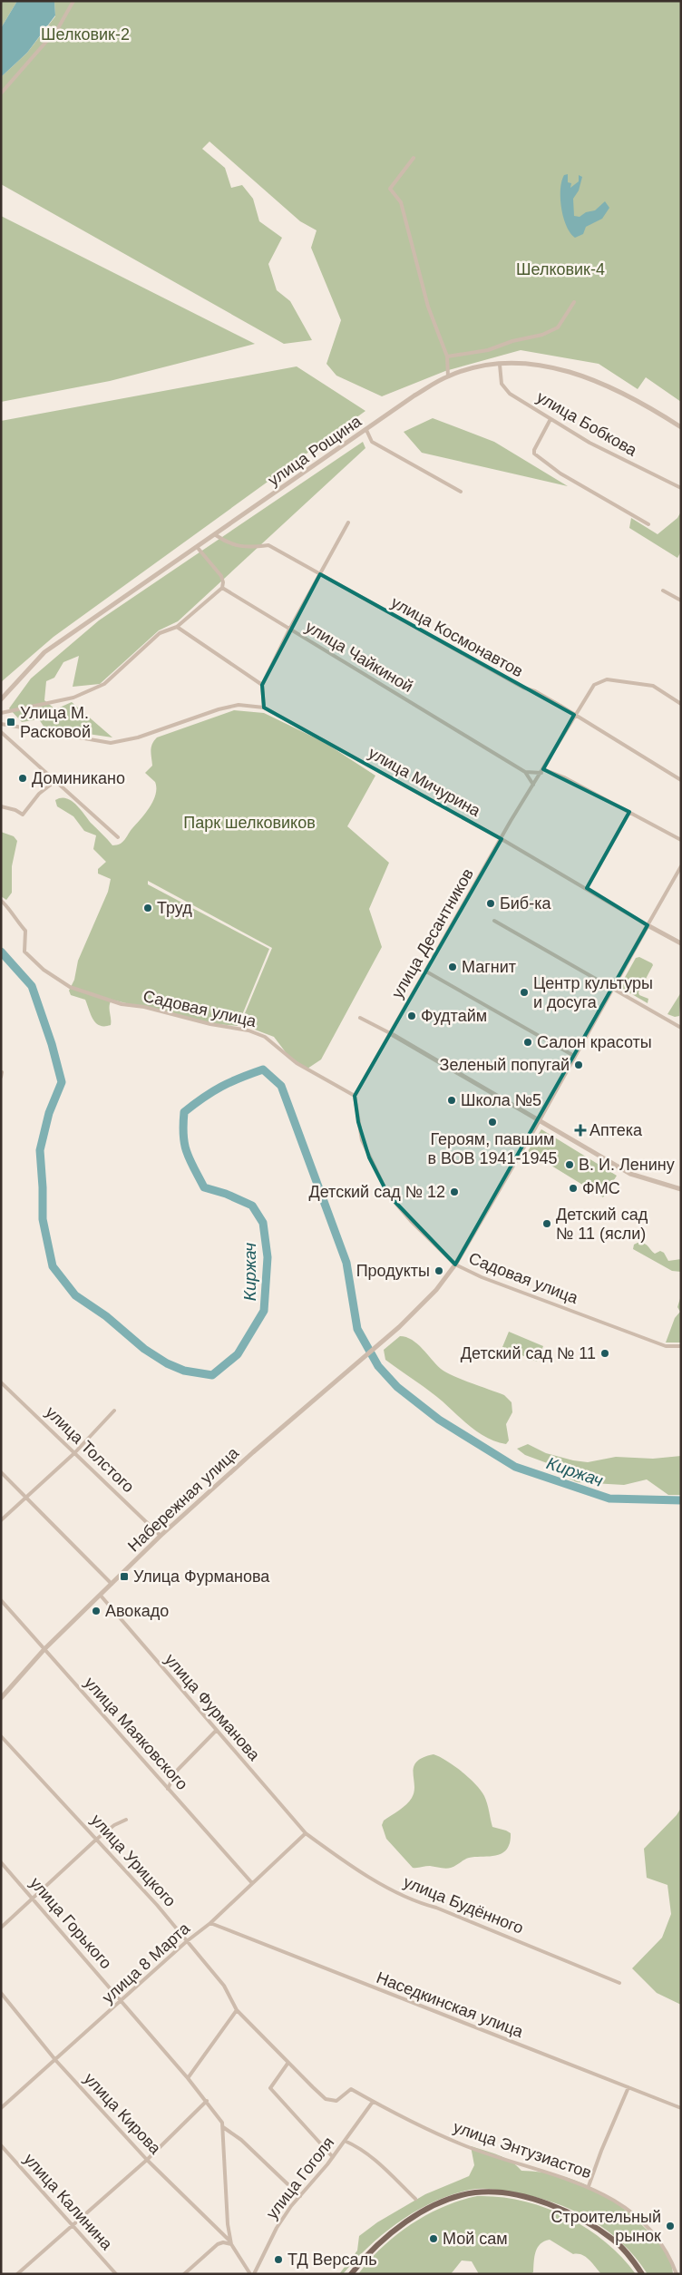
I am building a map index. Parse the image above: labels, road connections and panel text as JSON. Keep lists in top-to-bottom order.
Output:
{
  "streets": {
    "street": [
      "улица Бобкова",
      "улица Рощина",
      "улица Космонавтов",
      "улица Чайкиной",
      "улица Мичурина",
      "улица Десантников",
      "Садовая улица",
      "улица Толстого",
      "Набережная улица",
      "улица Фурманова",
      "улица Маяковского",
      "улица Урицкого",
      "улица Будённого",
      "улица Горького",
      "улица 8 Марта",
      "Наседкинская улица",
      "улица Кирова",
      "улица Энтузиастов",
      "улица Гоголя",
      "улица Калинина"
    ]
  },
  "crossings": [
    ["улица Бобкова", "улица Рощина"],
    ["улица Рощина", "улица Космонавтов"],
    ["улица Чайкиной", "улица Десантников"],
    ["улица Мичурина", "улица Десантников"],
    ["улица Мичурина", "Набережная улица"],
    ["улица Десантников", "Садовая улица"],
    ["Садовая улица", "Набережная улица"],
    ["улица Толстого", "Набережная улица"],
    ["Набережная улица", "улица Фурманова"],
    ["Набережная улица", "улица Маяковского"],
    ["улица Фурманова", "улица Будённого"],
    ["улица Фурманова", "улица 8 Марта"],
    ["улица Маяковского", "улица 8 Марта"],
    ["улица Урицкого", "улица 8 Марта"],
    ["улица Урицкого", "улица Энтузиастов"],
    ["улица Будённого", "улица 8 Марта"],
    ["улица Горького", "улица 8 Марта"],
    ["улица Горького", "улица Кирова"],
    ["улица Горького", "улица Гоголя"],
    ["улица 8 Марта", "Наседкинская улица"],
    ["улица 8 Марта", "улица Кирова"],
    ["улица Энтузиастов", "улица Гоголя"]
  ],
  "water": ["Киржач"],
  "parks": ["Шелковик-2", "Шелковик-4", "Парк шелковиков"],
  "places": {
    "transit": ["Улица М. Расковой", "Улица Фурманова"],
    "other": [
      "Доминикано",
      "Биб-ка",
      "Труд",
      "Магнит",
      "Центр культуры и досуга",
      "Фудтайм",
      "Салон красоты",
      "Зеленый попугай",
      "Школа №5",
      "Героям, павшим в ВОВ 1941-1945",
      "В. И. Ленину",
      "ФМС",
      "Детский сад № 12",
      "Детский сад № 11 (ясли)",
      "Продукты",
      "Детский сад № 11",
      "Авокадо",
      "Строительный рынок",
      "Мой сам",
      "ТД Версаль"
    ],
    "health": ["Аптека"]
  }
}
